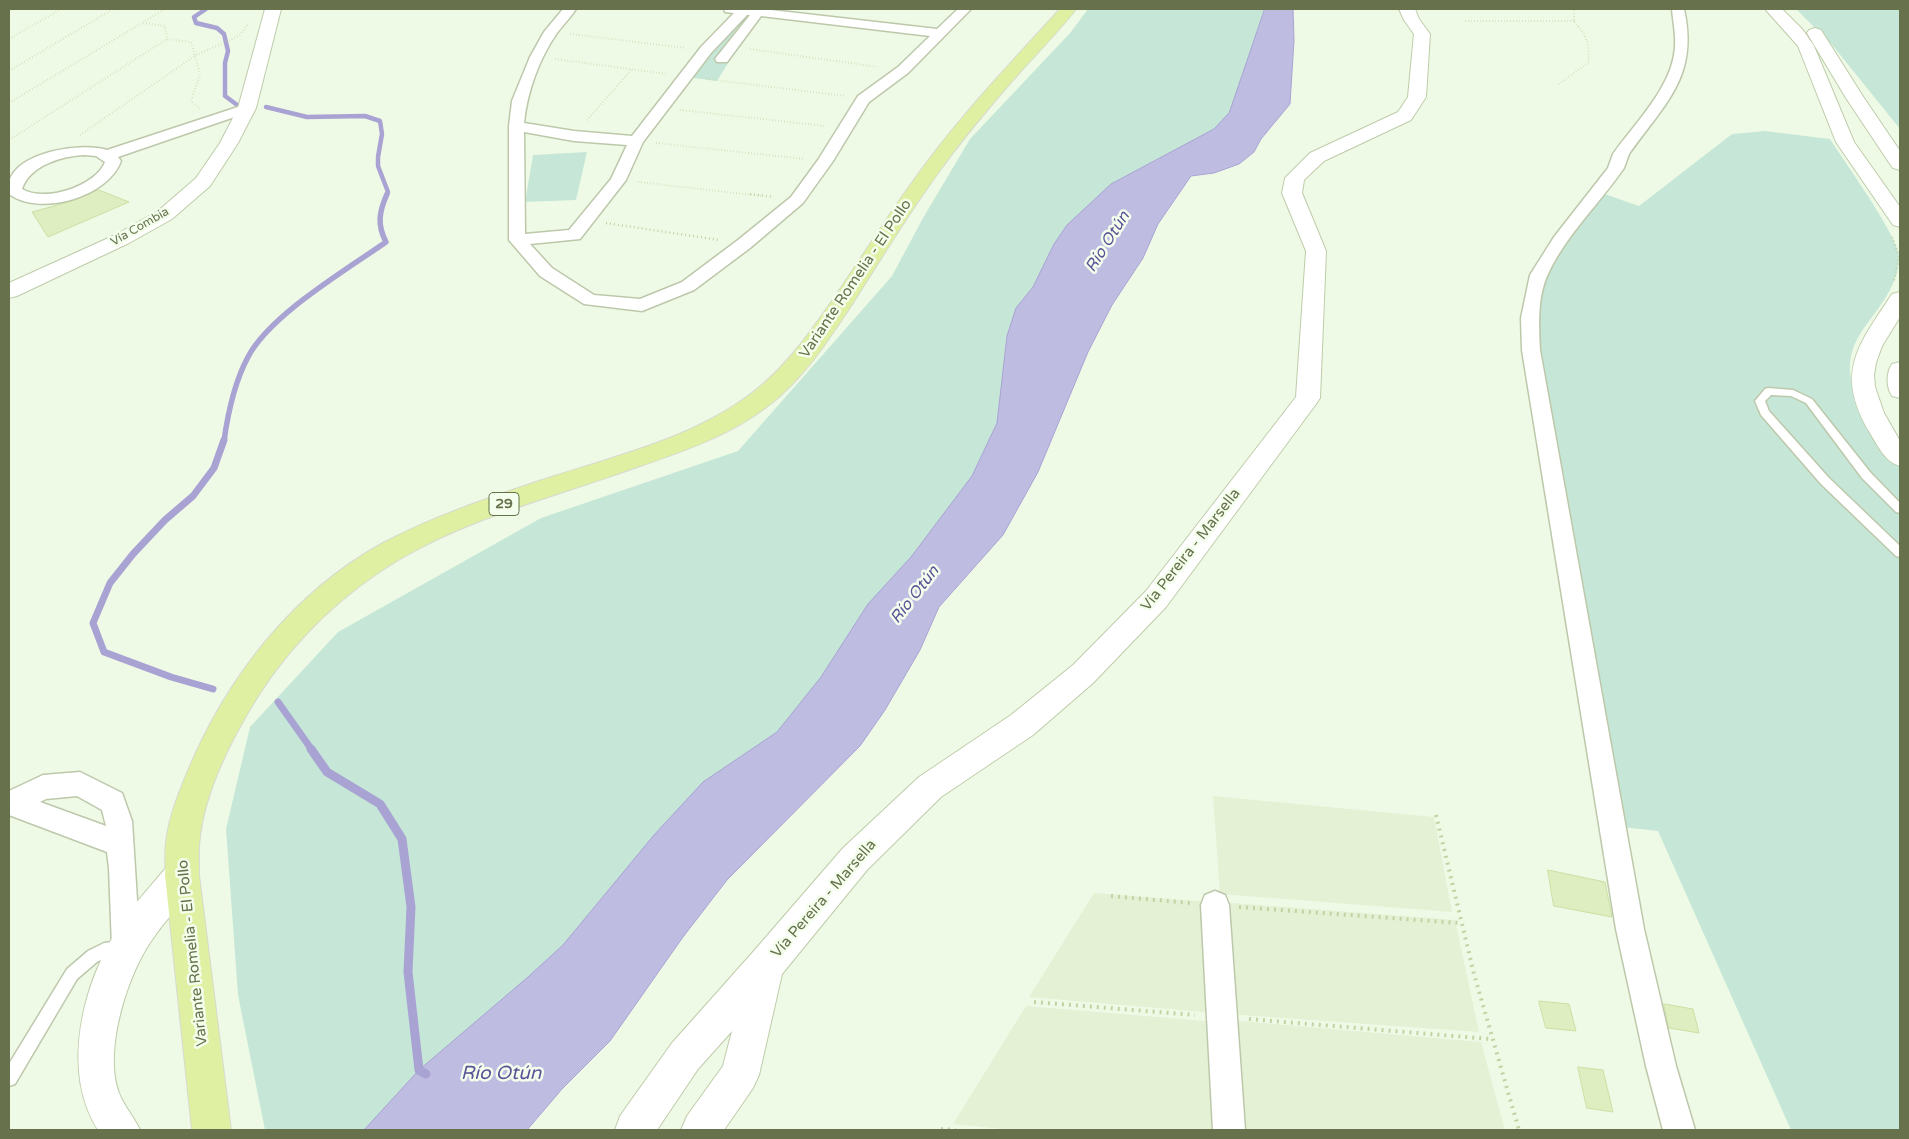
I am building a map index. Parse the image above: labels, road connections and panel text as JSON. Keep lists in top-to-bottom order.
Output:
{
  "streets": {
    "highway": ["Variante Romelia - El Pollo", "29"],
    "main road": ["Vía Combia", "Vía Pereira - Marsella"]
  },
  "water": ["Río Otún"]
}
